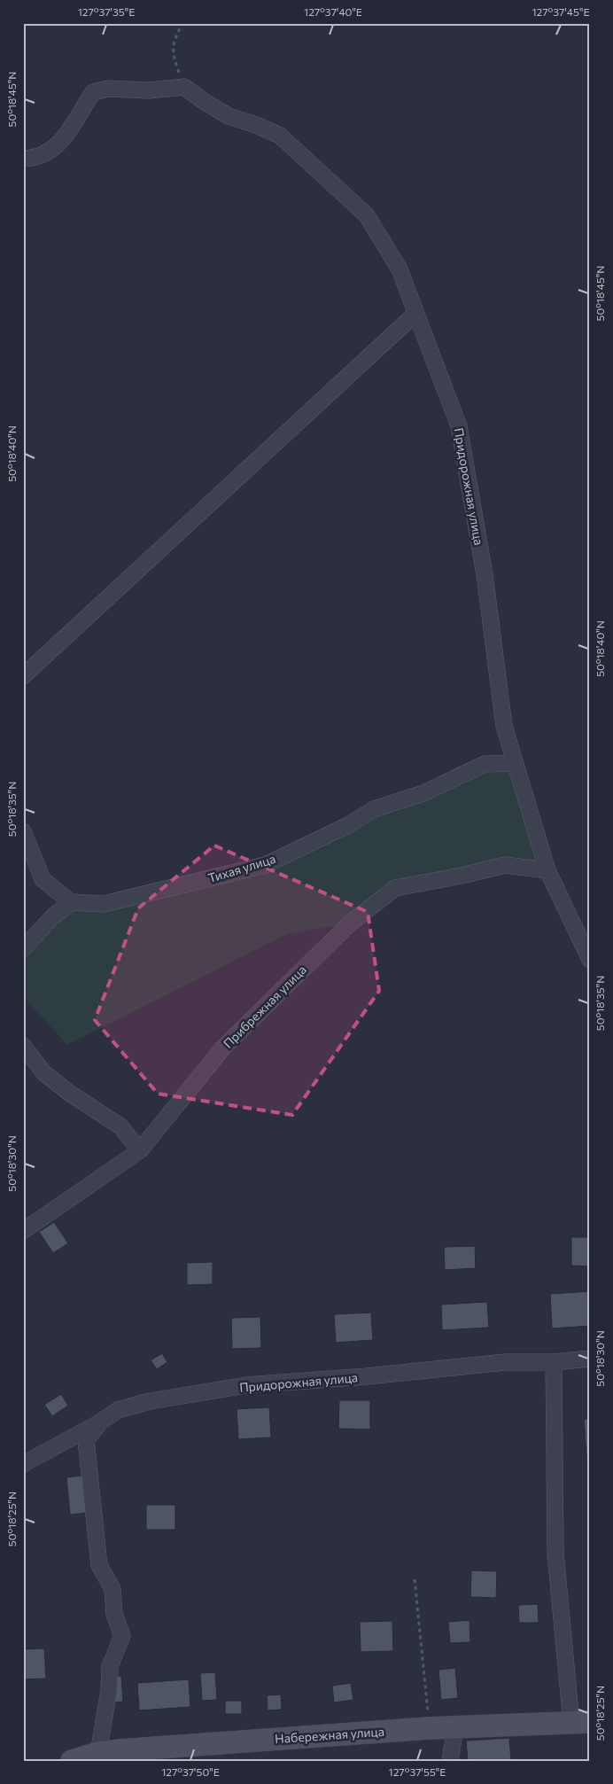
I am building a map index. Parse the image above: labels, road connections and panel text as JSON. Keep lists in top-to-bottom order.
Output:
{
  "streets": {
    "street": [
      "Придорожная улица",
      "Тихая улица",
      "Прибрежная улица",
      "Набережная улица"
    ]
  },
  "crossings": [
    ["Придорожная улица", "Тихая улица"],
    ["Придорожная улица", "Прибрежная улица"]
  ],
  "coordinates": [
    "127°37'35\"E",
    "127°37'40\"E",
    "127°37'45\"E",
    "50°18'45\"N",
    "50°18'40\"N",
    "50°18'35\"N",
    "50°18'30\"N",
    "50°18'25\"N",
    "127°37'50\"E",
    "127°37'55\"E"
  ]
}
